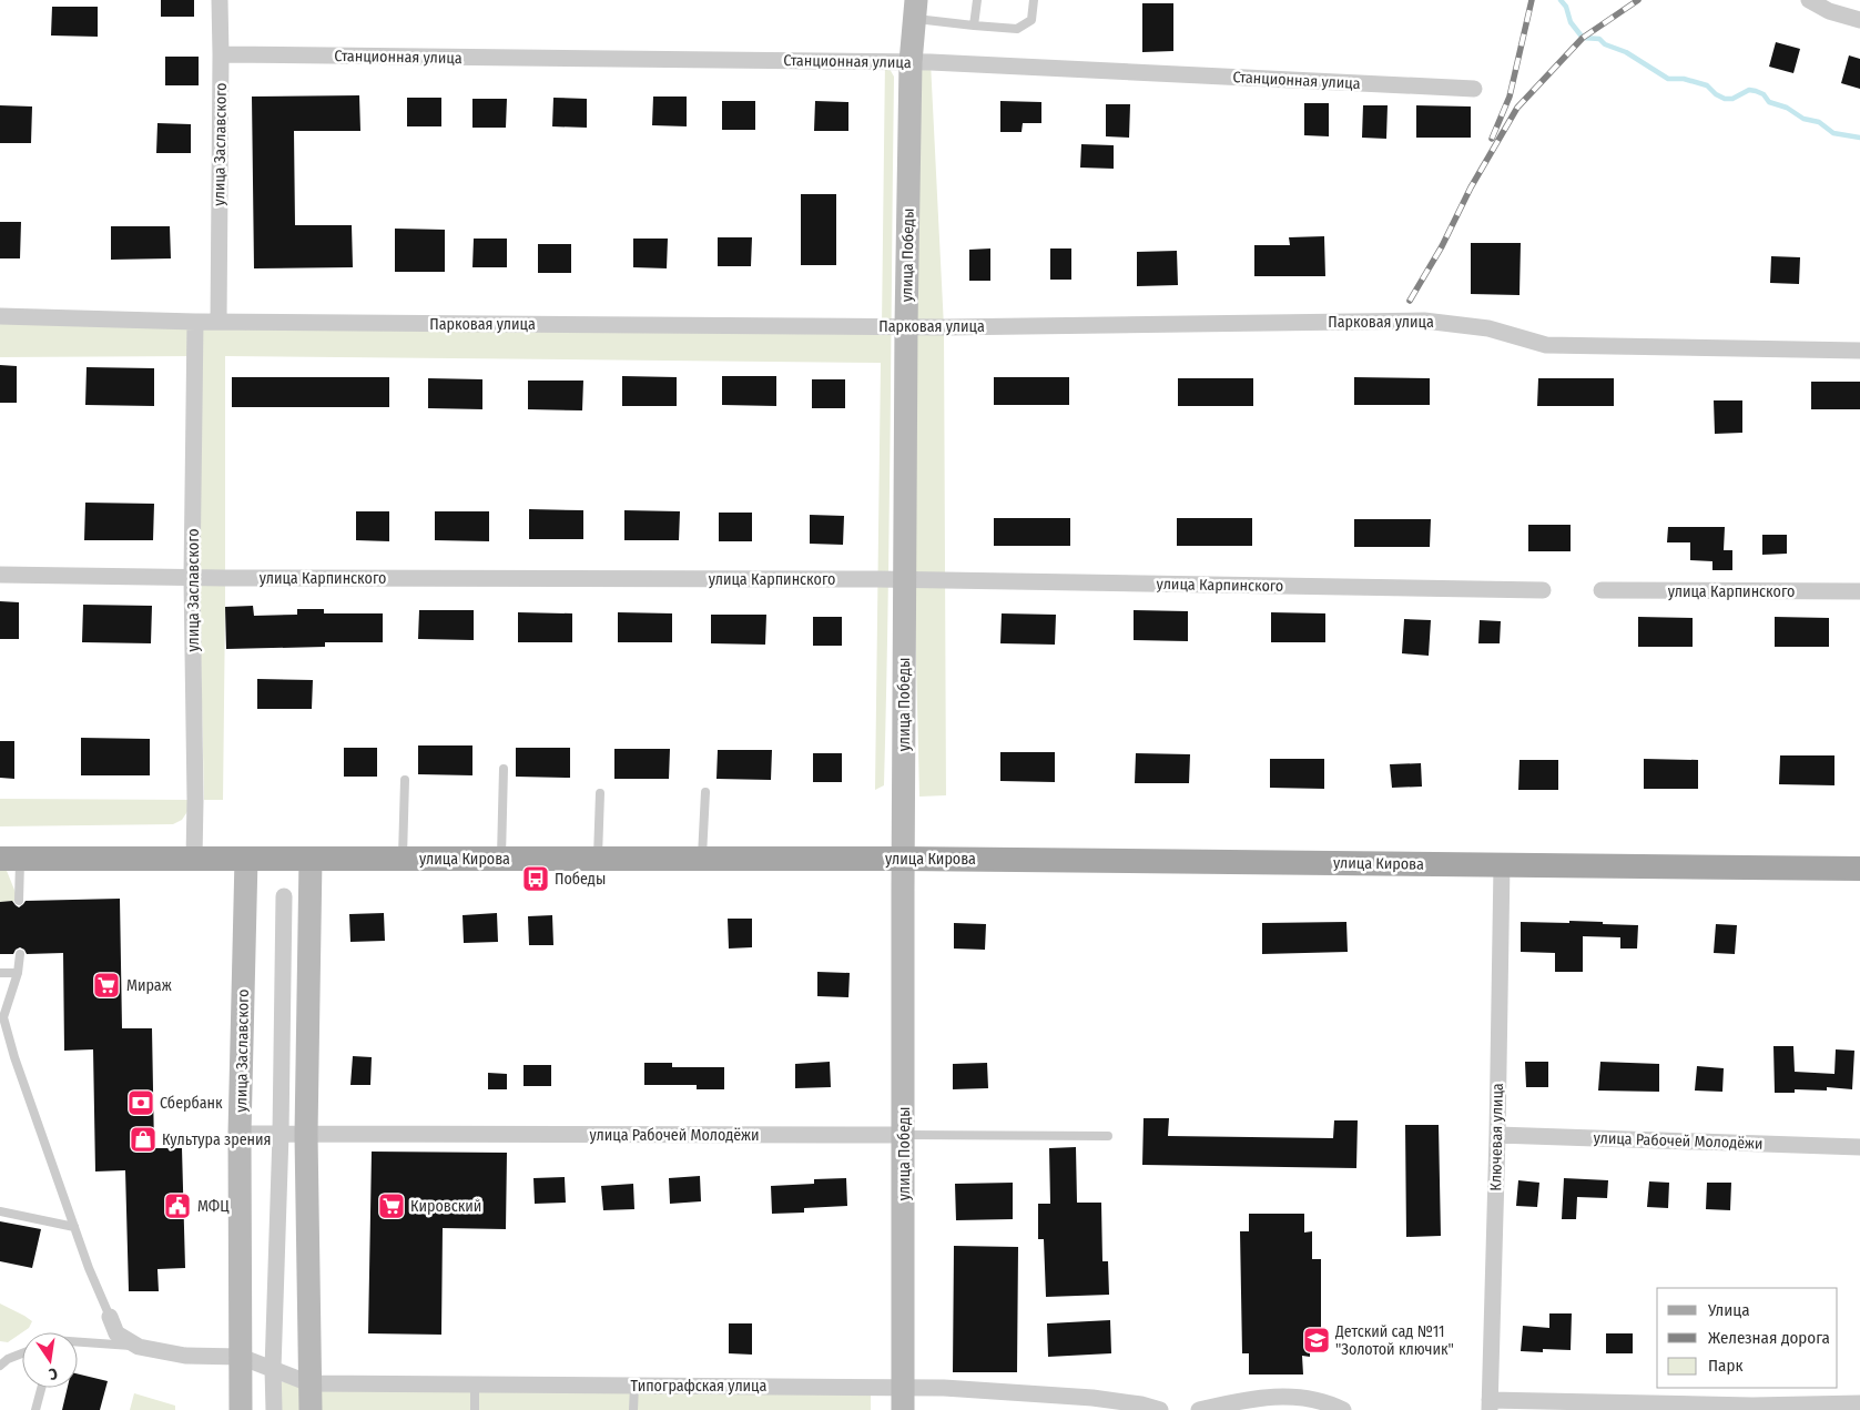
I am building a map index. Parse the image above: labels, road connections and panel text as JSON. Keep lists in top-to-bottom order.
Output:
{
  "streets": {
    "main road": ["улица Заславского", "улица Победы", "улица Кирова"],
    "street": [
      "Станционная улица",
      "Парковая улица",
      "улица Карпинского",
      "улица Рабочей Молодёжи",
      "Ключевая улица",
      "Типографская улица"
    ]
  },
  "crossings": [
    ["Станционная улица", "улица Заславского"],
    ["Станционная улица", "улица Победы"],
    ["улица Заславского", "Парковая улица"],
    ["улица Заславского", "улица Карпинского"],
    ["улица Заславского", "улица Кирова"],
    ["улица Заславского", "улица Рабочей Молодёжи"],
    ["улица Заславского", "Типографская улица"],
    ["улица Победы", "Парковая улица"],
    ["улица Победы", "улица Карпинского"],
    ["улица Победы", "улица Кирова"],
    ["улица Победы", "улица Рабочей Молодёжи"],
    ["улица Победы", "Типографская улица"],
    ["улица Кирова", "Ключевая улица"],
    ["улица Рабочей Молодёжи", "Ключевая улица"]
  ],
  "places": {
    "bus stop": ["Победы"],
    "supermarket": ["Мираж", "Кировский"],
    "bank": ["Сбербанк"],
    "shop": ["Культура зрения"],
    "public building": ["МФЦ"],
    "school or university": ["Детский сад №11 \"Золотой ключик\""]
  },
  "legend": ["Улица", "Железная дорога", "Парк"],
  "north": "bottom"
}
